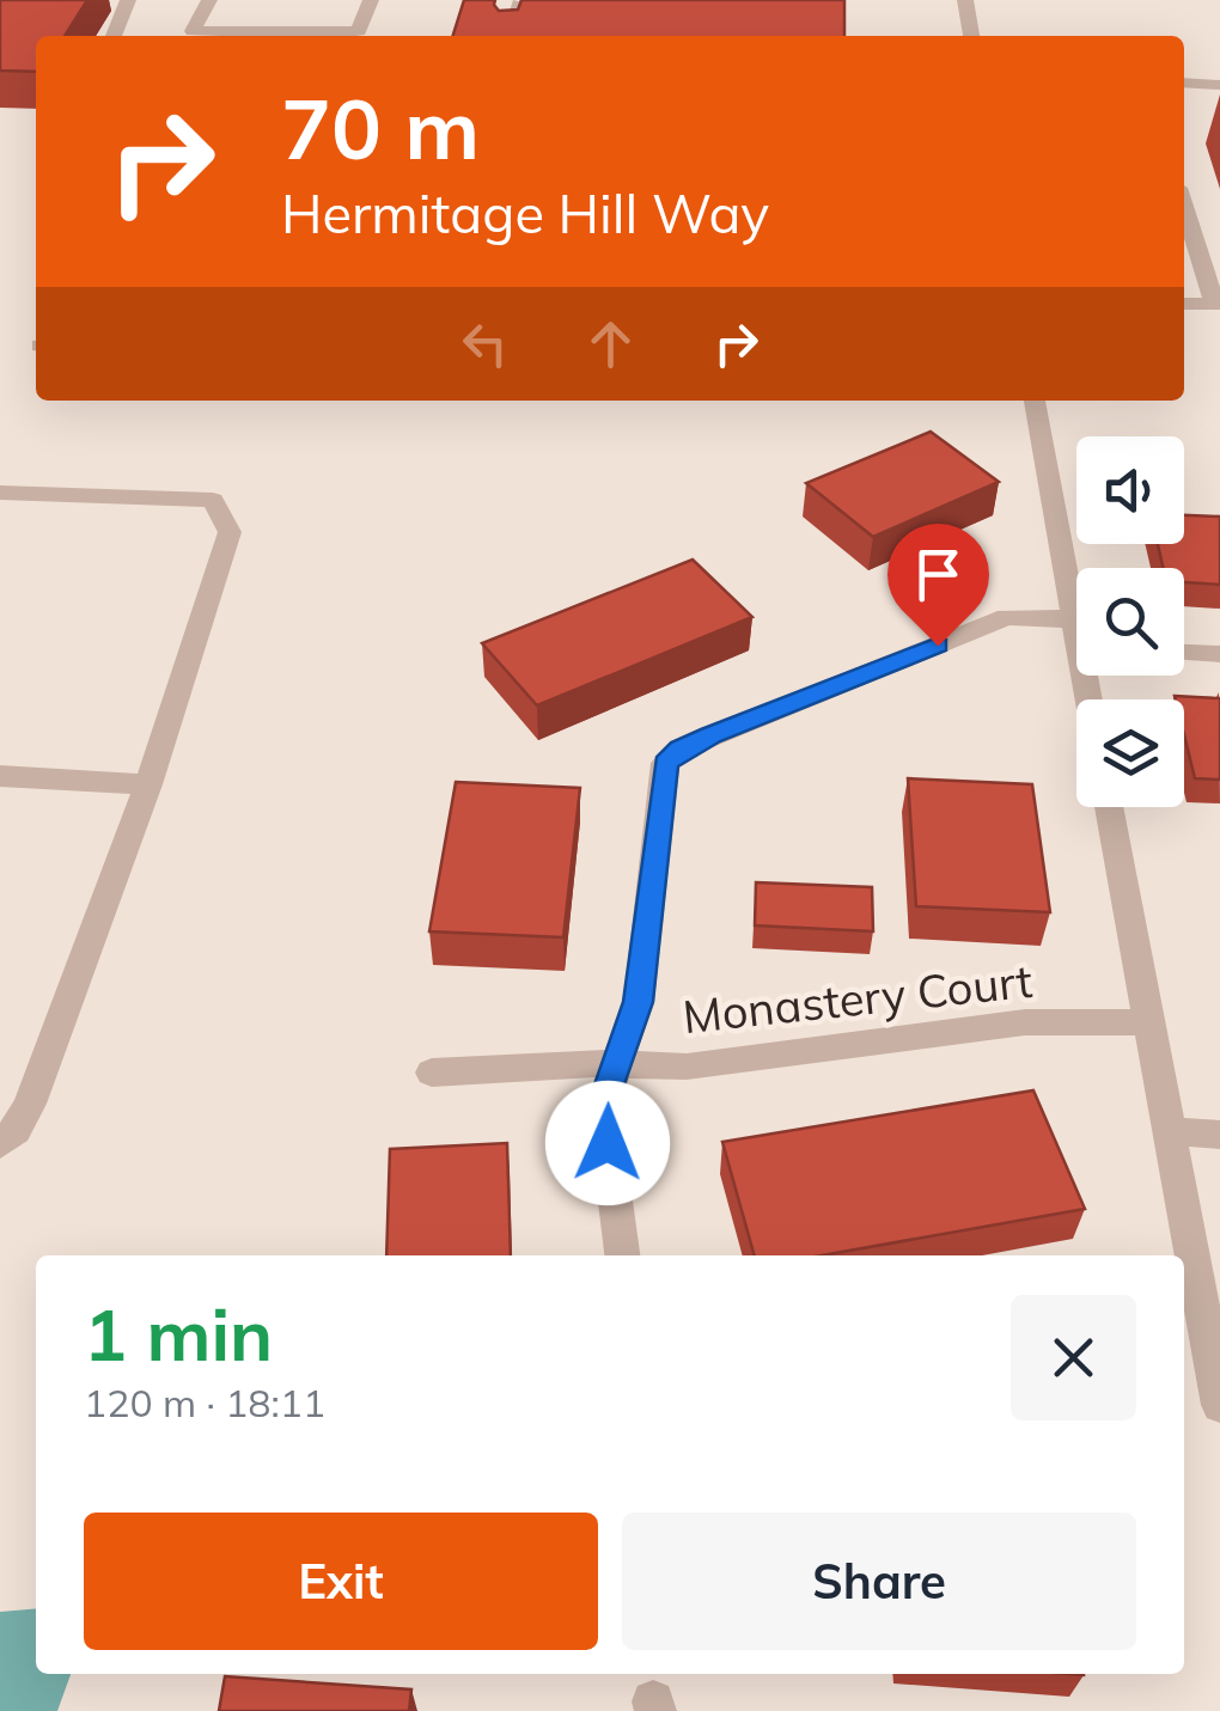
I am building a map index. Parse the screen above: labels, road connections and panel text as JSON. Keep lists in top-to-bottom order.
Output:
{
  "streets": {
    "street": ["Monastery Court"]
  },
  "page": {
    "turn": ["70 m", "Hermitage Hill Way"],
    "heading": ["1 min", "120 m · 18:11"],
    "buttons": ["Exit", "Share"]
  }
}
